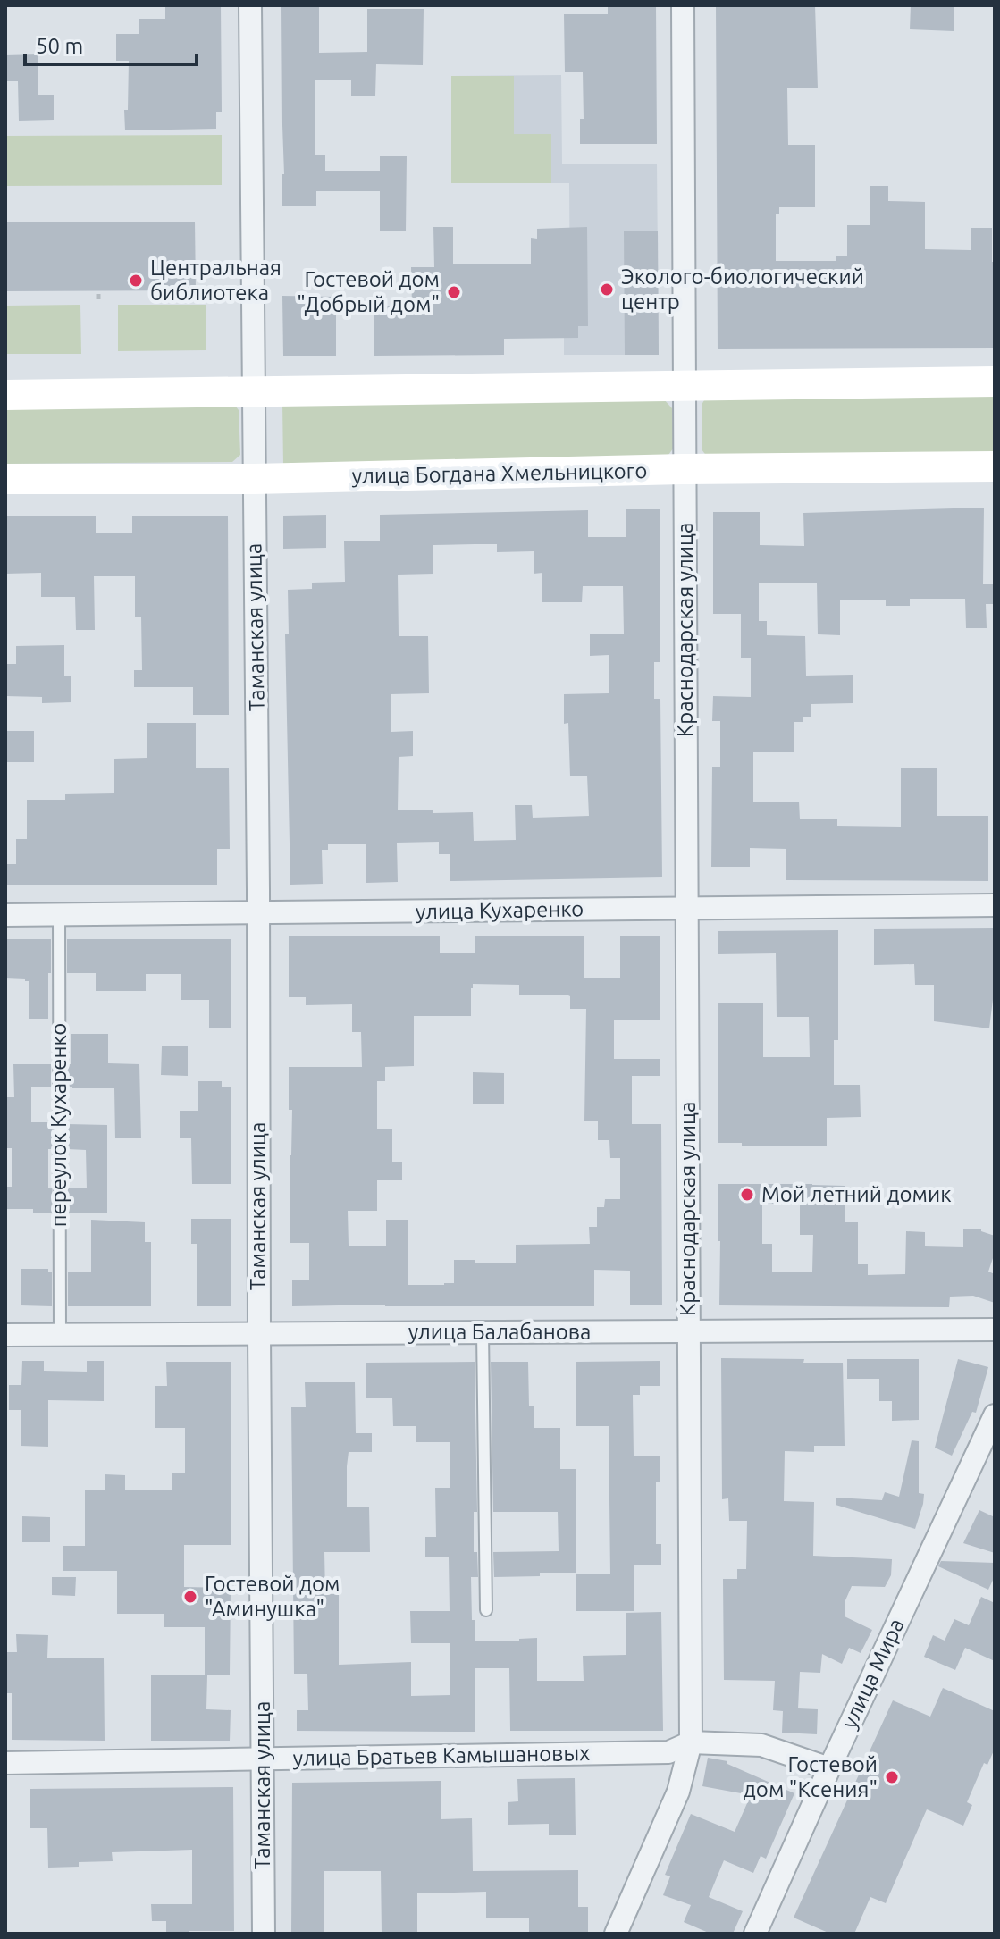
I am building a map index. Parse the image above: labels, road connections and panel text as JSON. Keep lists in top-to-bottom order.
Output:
{
  "streets": {
    "main road": ["улица Богдана Хмельницкого"],
    "street": [
      "Таманская улица",
      "Краснодарская улица",
      "улица Кухаренко",
      "улица Балабанова",
      "улица Мира",
      "улица Братьев Камышановых"
    ],
    "lane": ["переулок Кухаренко"]
  },
  "crossings": [
    ["улица Богдана Хмельницкого", "Таманская улица"],
    ["улица Богдана Хмельницкого", "Краснодарская улица"],
    ["Таманская улица", "улица Кухаренко"],
    ["Таманская улица", "улица Балабанова"],
    ["Таманская улица", "улица Братьев Камышановых"],
    ["Краснодарская улица", "улица Кухаренко"],
    ["Краснодарская улица", "улица Балабанова"],
    ["Краснодарская улица", "улица Братьев Камышановых"],
    ["улица Кухаренко", "переулок Кухаренко"],
    ["переулок Кухаренко", "улица Балабанова"],
    ["улица Мира", "улица Братьев Камышановых"]
  ],
  "places": [
    "Центральная библиотека",
    "Эколого-биологический центр",
    "Гостевой дом \"Добрый дом\"",
    "Мой летний домик",
    "Гостевой дом \"Аминушка\"",
    "Гостевой дом \"Ксения\""
  ],
  "scale_bar": "50 m"
}
